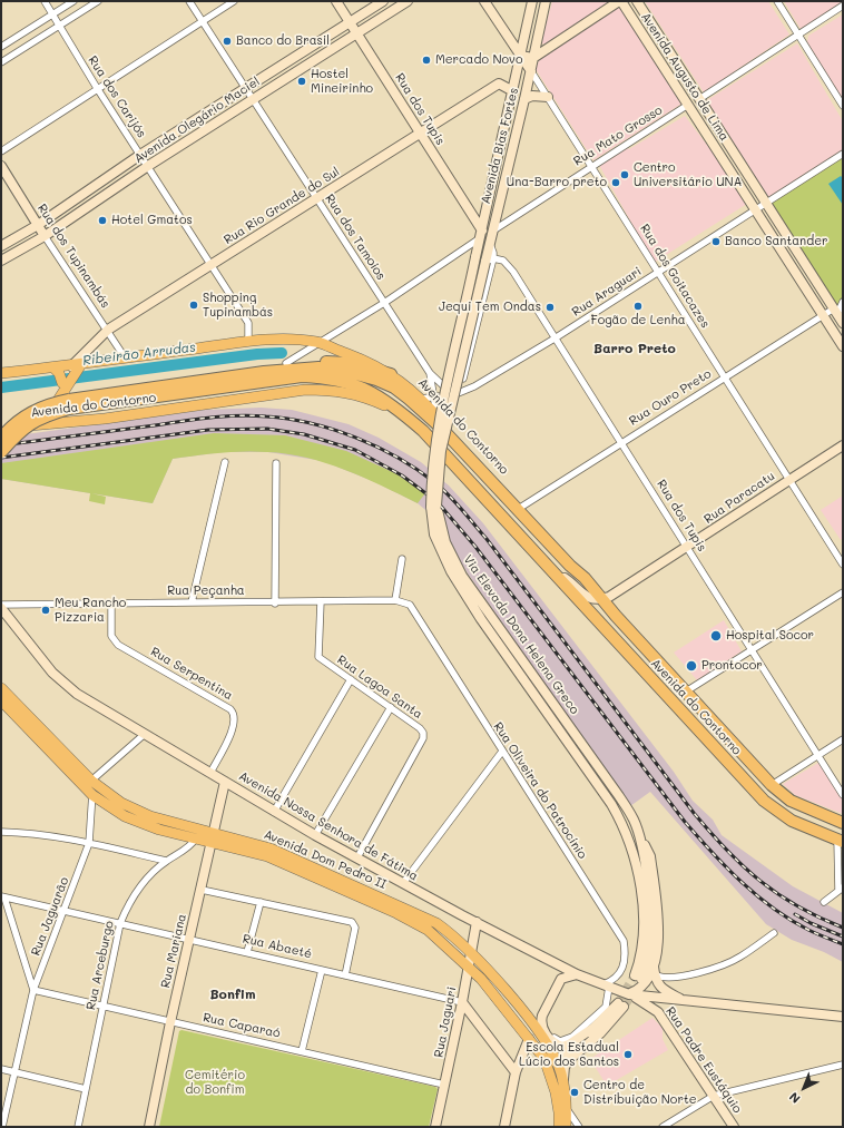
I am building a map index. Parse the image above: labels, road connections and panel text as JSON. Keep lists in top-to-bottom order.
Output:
{
  "streets": {
    "highway": ["Avenida do Contorno"],
    "main road": [
      "Avenida Augusto de Lima",
      "Rua dos Tupis",
      "Avenida Olegário Maciel",
      "Avenida Bias Fortes",
      "Rua Rio Grande do Sul",
      "Rua dos Tupinambás",
      "Rua dos Goitacazes",
      "Rua Paracatu",
      "Via Elevada Dona Helena Greco",
      "Avenida Nossa Senhora de Fátima",
      "Avenida Dom Pedro II",
      "Rua Mariana",
      "Rua Jaguari",
      "Rua Padre Eustáquio"
    ],
    "street": [
      "Rua dos Carijós",
      "Rua Mato Grosso",
      "Rua dos Tamoios",
      "Rua Araguari",
      "Rua Ouro Preto",
      "Rua Peçanha",
      "Rua Serpentina",
      "Rua Lagoa Santa",
      "Rua Oliveira do Patrocínio",
      "Rua Jaguarão",
      "Rua Abaeté",
      "Rua Arceburgo",
      "Rua Caparaó"
    ]
  },
  "crossings": [
    ["Avenida Augusto de Lima", "Rua Mato Grosso"],
    ["Avenida Augusto de Lima", "Rua Araguari"],
    ["Avenida Augusto de Lima", "Rua Ouro Preto"],
    ["Rua dos Carijós", "Avenida Olegário Maciel"],
    ["Rua dos Carijós", "Rua Rio Grande do Sul"],
    ["Rua dos Carijós", "Avenida do Contorno"],
    ["Rua dos Tupis", "Avenida Olegário Maciel"],
    ["Rua dos Tupis", "Avenida Bias Fortes"],
    ["Rua dos Tupis", "Rua Rio Grande do Sul"],
    ["Rua dos Tupis", "Rua Araguari"],
    ["Rua dos Tupis", "Rua Ouro Preto"],
    ["Rua dos Tupis", "Rua Paracatu"],
    ["Rua dos Tupis", "Via Elevada Dona Helena Greco"],
    ["Avenida Olegário Maciel", "Rua dos Tamoios"],
    ["Avenida Olegário Maciel", "Rua dos Tupinambás"],
    ["Rua Mato Grosso", "Avenida Bias Fortes"],
    ["Rua Mato Grosso", "Rua dos Goitacazes"],
    ["Avenida Bias Fortes", "Rua Rio Grande do Sul"],
    ["Avenida Bias Fortes", "Rua dos Goitacazes"],
    ["Avenida Bias Fortes", "Via Elevada Dona Helena Greco"],
    ["Rua Rio Grande do Sul", "Rua dos Tamoios"],
    ["Rua Rio Grande do Sul", "Rua dos Tupinambás"],
    ["Rua Rio Grande do Sul", "Avenida do Contorno"],
    ["Rua dos Tamoios", "Rua Araguari"],
    ["Rua dos Tamoios", "Avenida do Contorno"],
    ["Rua dos Tupinambás", "Avenida do Contorno"],
    ["Rua dos Goitacazes", "Rua Araguari"],
    ["Rua dos Goitacazes", "Rua Ouro Preto"],
    ["Rua dos Goitacazes", "Rua Paracatu"],
    ["Rua Araguari", "Avenida do Contorno"],
    ["Rua Ouro Preto", "Avenida do Contorno"],
    ["Avenida do Contorno", "Rua Paracatu"],
    ["Rua Peçanha", "Rua Serpentina"],
    ["Rua Peçanha", "Rua Lagoa Santa"],
    ["Rua Peçanha", "Rua Oliveira do Patrocínio"],
    ["Rua Peçanha", "Avenida Nossa Senhora de Fátima"],
    ["Rua Serpentina", "Avenida Nossa Senhora de Fátima"],
    ["Rua Lagoa Santa", "Avenida Nossa Senhora de Fátima"],
    ["Rua Oliveira do Patrocínio", "Avenida Nossa Senhora de Fátima"],
    ["Avenida Nossa Senhora de Fátima", "Rua Mariana"],
    ["Avenida Nossa Senhora de Fátima", "Rua Jaguari"],
    ["Avenida Nossa Senhora de Fátima", "Rua Padre Eustáquio"],
    ["Avenida Dom Pedro II", "Rua Jaguarão"],
    ["Avenida Dom Pedro II", "Rua Mariana"],
    ["Avenida Dom Pedro II", "Rua Arceburgo"],
    ["Avenida Dom Pedro II", "Rua Jaguari"],
    ["Rua Jaguarão", "Rua Abaeté"],
    ["Rua Jaguarão", "Rua Caparaó"],
    ["Rua Abaeté", "Rua Mariana"],
    ["Rua Abaeté", "Rua Arceburgo"],
    ["Rua Abaeté", "Rua Jaguari"],
    ["Rua Mariana", "Rua Caparaó"],
    ["Rua Arceburgo", "Rua Caparaó"],
    ["Rua Jaguari", "Rua Caparaó"]
  ],
  "districts": ["Barro Preto", "Bonfim"],
  "water": ["Ribeirão Arrudas"],
  "parks": ["Cemitério do Bonfim"],
  "places": [
    "Banco do Brasil",
    "Mercado Novo",
    "Hostel Mineirinho",
    "Centro Universitário UNA",
    "Una-Barro preto",
    "Hotel Gmatos",
    "Banco Santander",
    "Shopping Tupinambás",
    "Fogão de Lenha",
    "Jequi Tem Ondas",
    "Meu Rancho Pizzaria",
    "Hospital Socor",
    "Prontocor",
    "Escola Estadual Lúcio dos Santos",
    "Centro de Distribuição Norte"
  ],
  "north": "bottom left"
}
